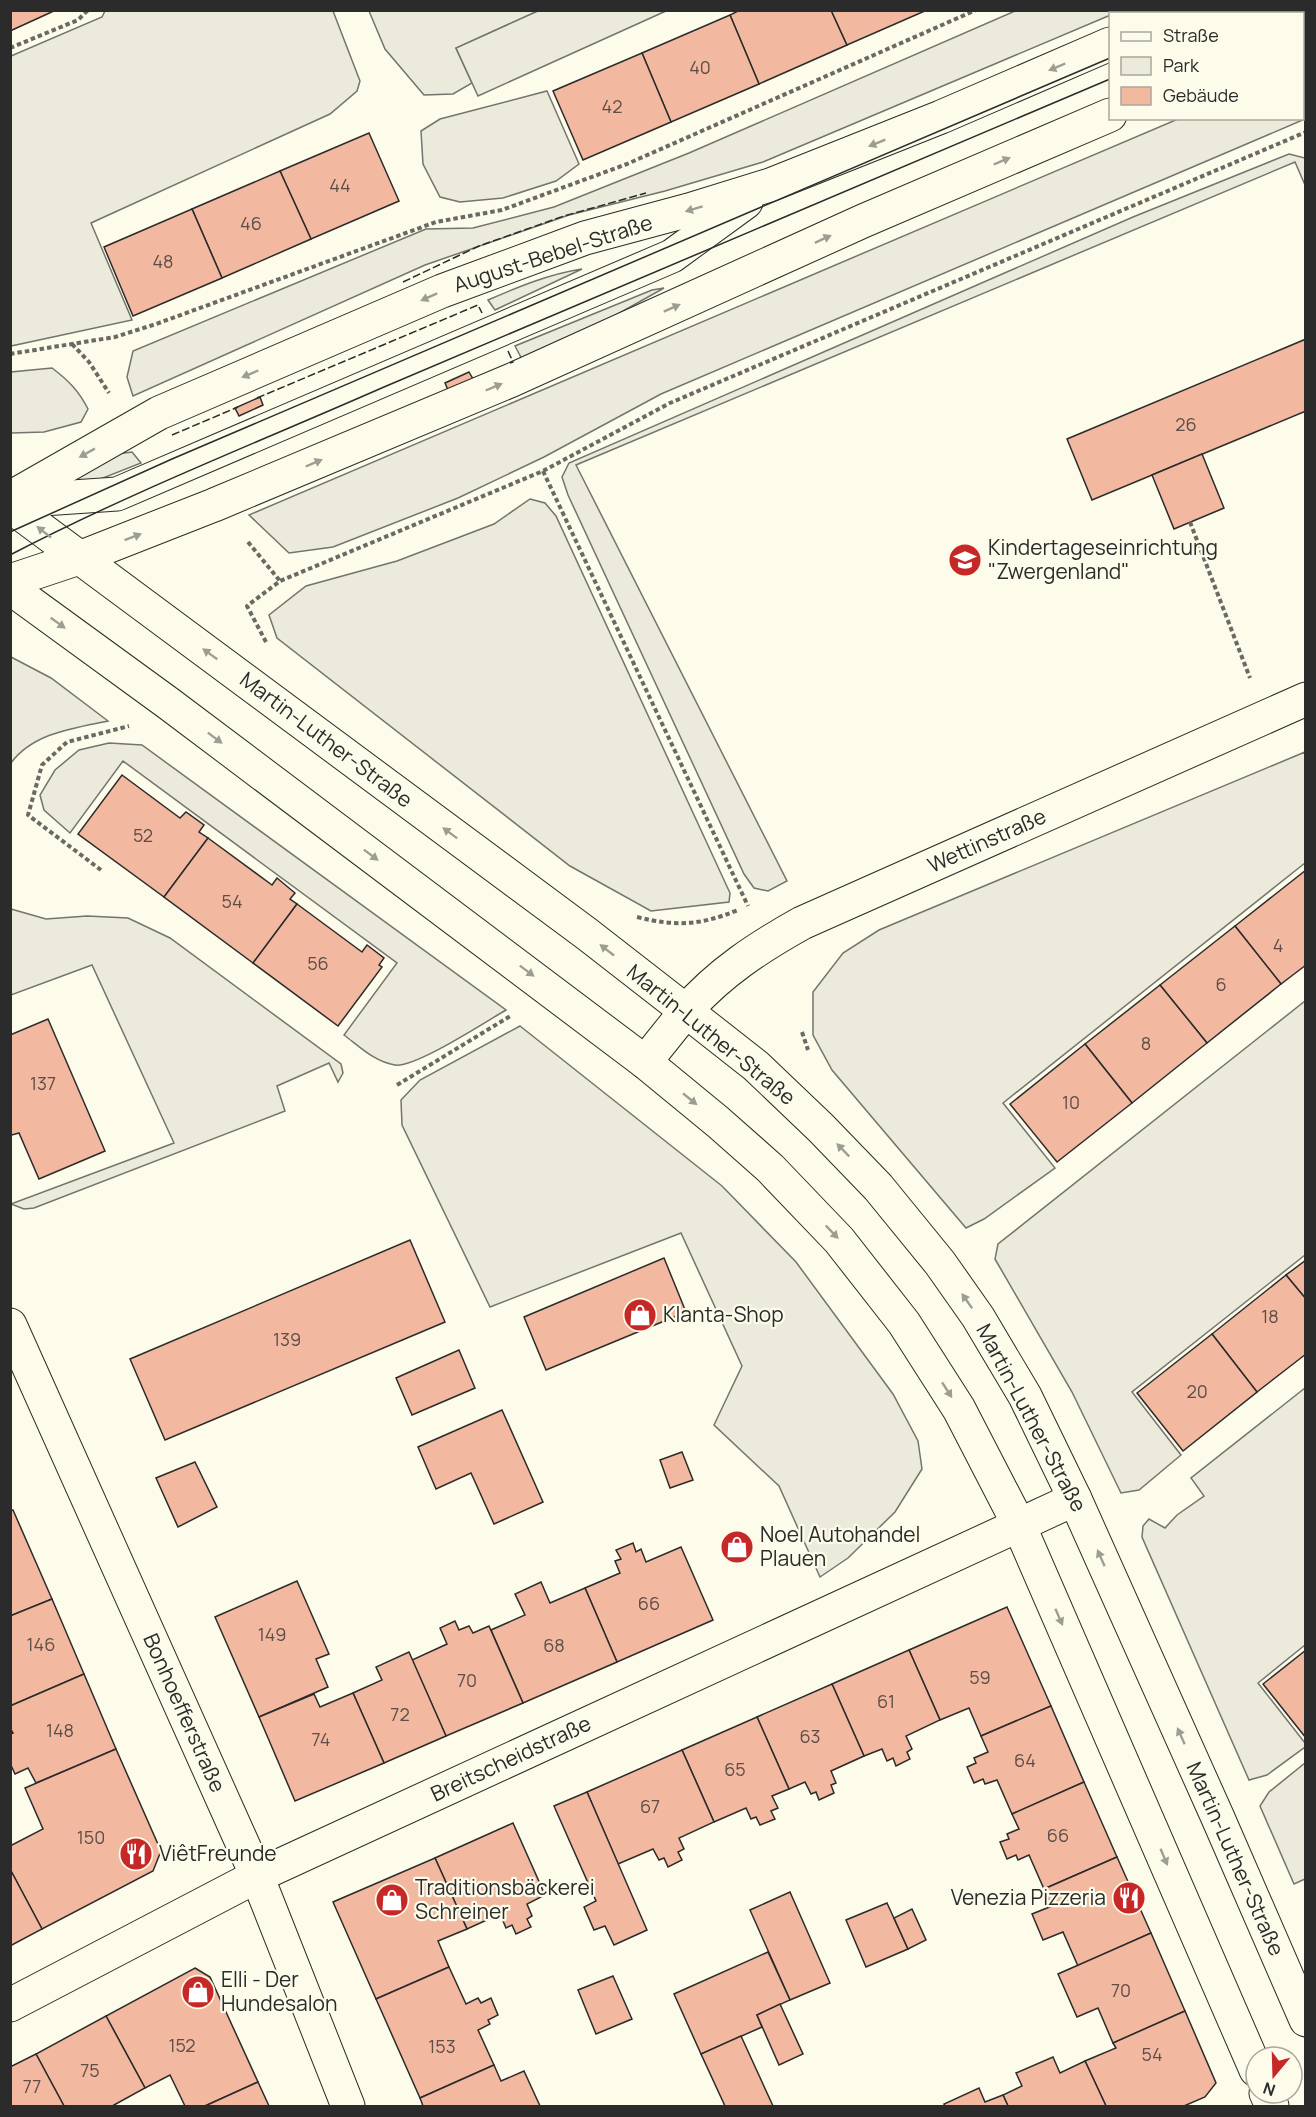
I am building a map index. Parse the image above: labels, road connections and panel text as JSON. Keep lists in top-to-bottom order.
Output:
{
  "streets": {
    "street": [
      "August-Bebel-Straße",
      "Martin-Luther-Straße",
      "Wettinstraße",
      "Bonhoefferstraße",
      "Breitscheidstraße"
    ]
  },
  "crossings": [
    ["Martin-Luther-Straße", "Wettinstraße"],
    ["Martin-Luther-Straße", "Breitscheidstraße"],
    ["Bonhoefferstraße", "Breitscheidstraße"]
  ],
  "places": {
    "school or university": ["Kindertageseinrichtung \"Zwergenland\""],
    "shop": [
      "Klanta-Shop",
      "Noel Autohandel Plauen",
      "Traditionsbäckerei Schreiner",
      "Elli - Der Hundesalon"
    ],
    "restaurant": ["ViêtFreunde", "Venezia Pizzeria"]
  },
  "house_numbers": [
    "40",
    "42",
    "44",
    "46",
    "48",
    "26",
    "52",
    "54",
    "4",
    "56",
    "6",
    "8",
    "137",
    "10",
    "18",
    "139",
    "20",
    "66",
    "149",
    "146",
    "68",
    "59",
    "70",
    "61",
    "72",
    "148",
    "63",
    "74",
    "64",
    "65",
    "67",
    "66",
    "150",
    "70",
    "152",
    "153",
    "54",
    "75",
    "77"
  ],
  "legend": ["Straße", "Park", "Gebäude"],
  "north": "bottom"
}
